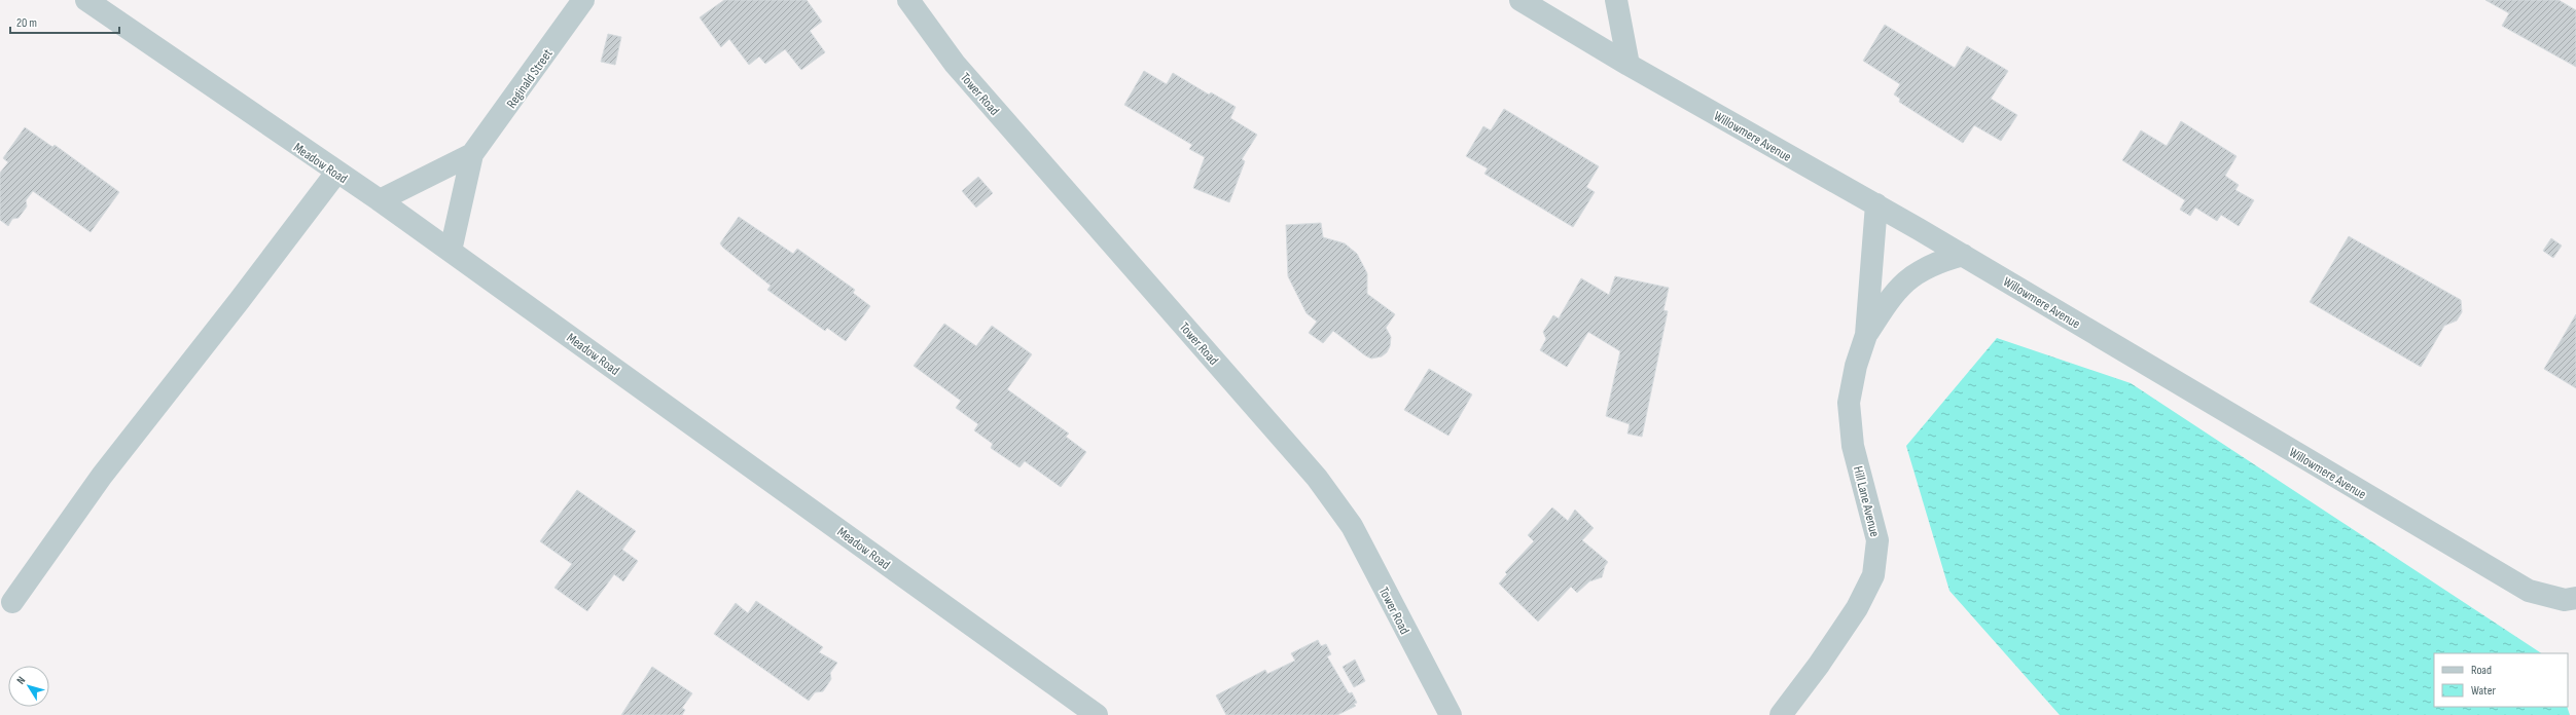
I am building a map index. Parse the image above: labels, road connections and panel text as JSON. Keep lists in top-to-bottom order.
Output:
{
  "streets": {
    "street": [
      "Reginald Street",
      "Tower Road",
      "Willowmere Avenue",
      "Meadow Road",
      "Hill Lane Avenue"
    ]
  },
  "crossings": [
    ["Reginald Street", "Meadow Road"],
    ["Willowmere Avenue", "Hill Lane Avenue"]
  ],
  "legend": ["Road", "Water"],
  "scale_bar": "20 m",
  "north": "top left"
}
